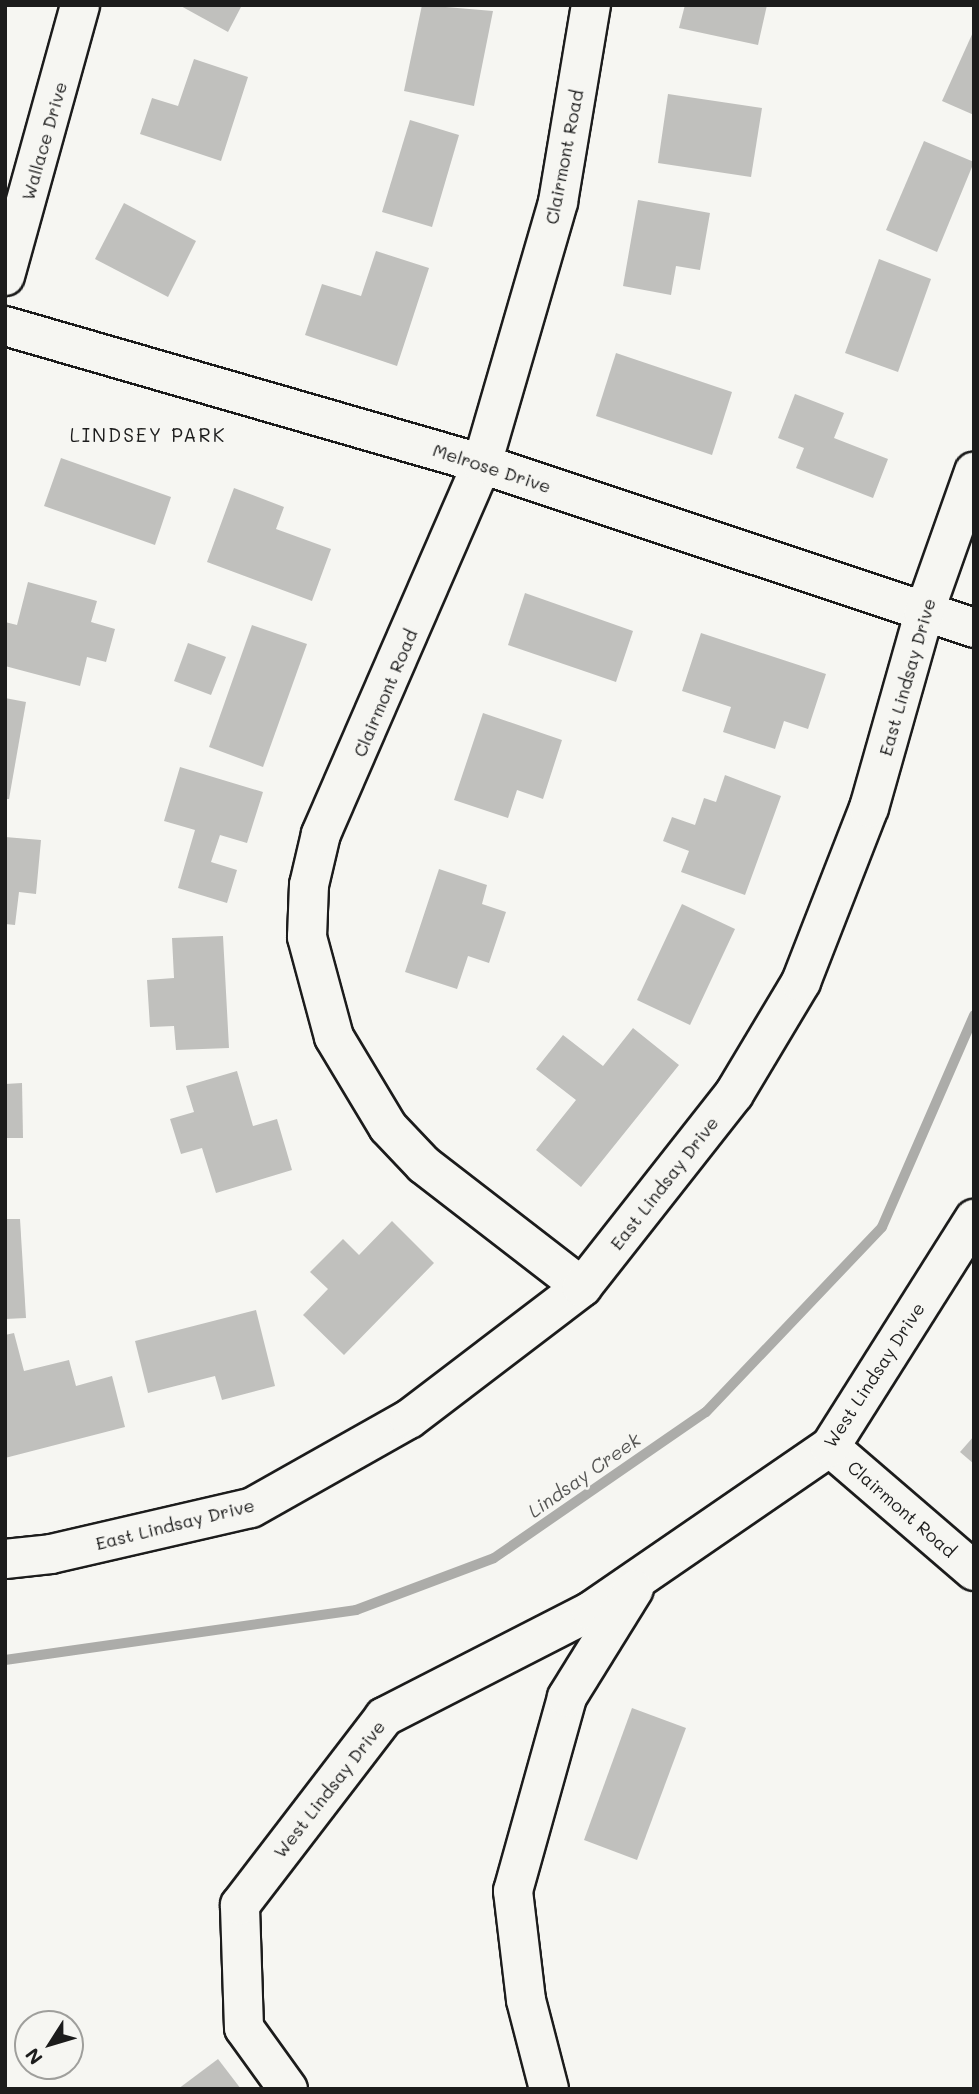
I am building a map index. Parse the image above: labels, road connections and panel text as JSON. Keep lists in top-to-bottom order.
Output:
{
  "streets": {
    "street": [
      "Wallace Drive",
      "Clairmont Road",
      "Melrose Drive",
      "East Lindsay Drive",
      "West Lindsay Drive"
    ]
  },
  "crossings": [
    ["Clairmont Road", "Melrose Drive"],
    ["Clairmont Road", "East Lindsay Drive"],
    ["Clairmont Road", "West Lindsay Drive"],
    ["Melrose Drive", "East Lindsay Drive"]
  ],
  "districts": ["LINDSEY PARK"],
  "water": ["Lindsay Creek"],
  "north": "bottom left"
}
